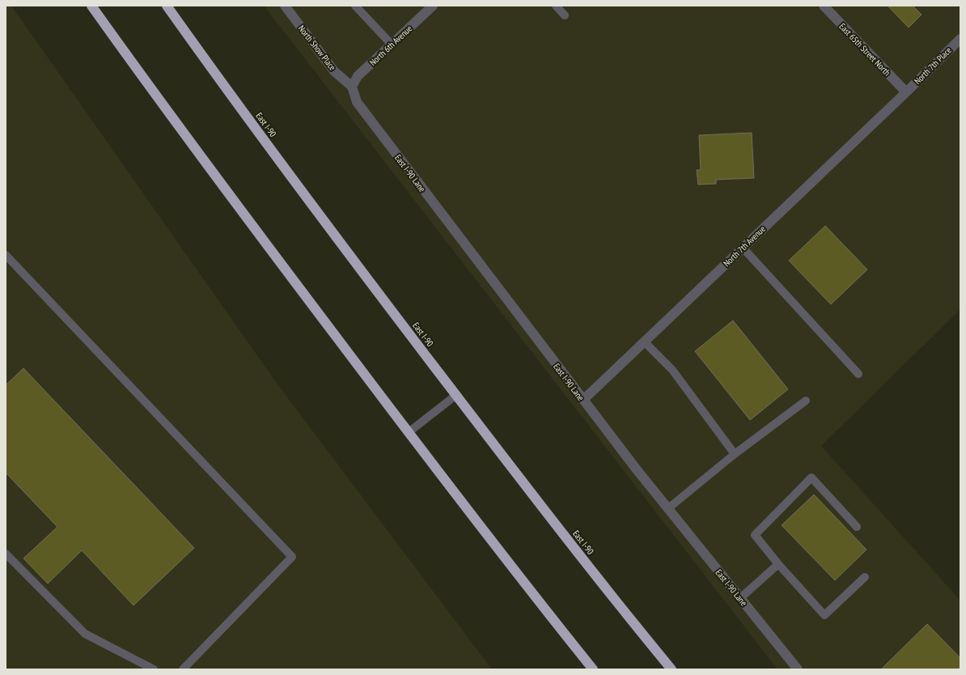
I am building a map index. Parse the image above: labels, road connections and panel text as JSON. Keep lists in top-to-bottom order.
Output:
{
  "streets": {
    "highway": ["East I-90"],
    "street": [
      "North 6th Avenue",
      "North Show Place",
      "East 65th Street North",
      "North 7th Place",
      "East I-90 Lane",
      "North 7th Avenue"
    ]
  },
  "crossings": [
    ["North 6th Avenue", "North Show Place"],
    ["North 6th Avenue", "East I-90 Lane"],
    ["North Show Place", "East I-90 Lane"],
    ["East 65th Street North", "North 7th Place"],
    ["East 65th Street North", "North 7th Avenue"],
    ["North 7th Place", "North 7th Avenue"],
    ["East I-90 Lane", "North 7th Avenue"]
  ]
}
